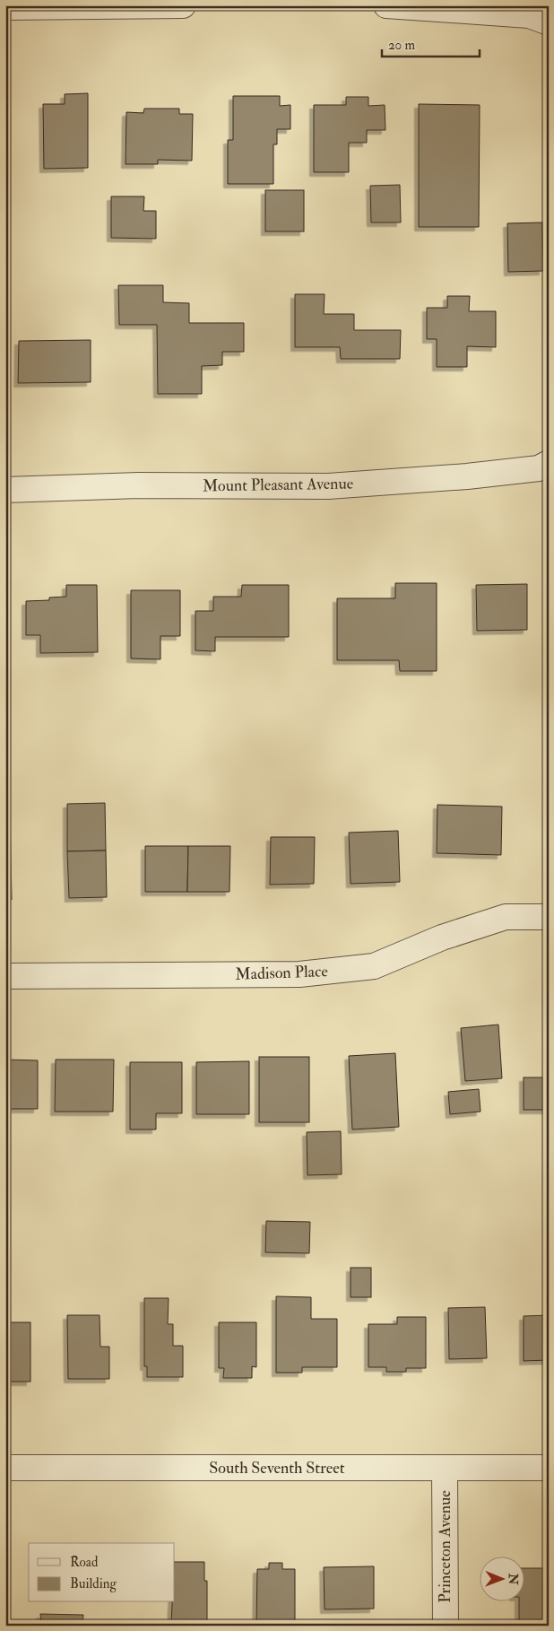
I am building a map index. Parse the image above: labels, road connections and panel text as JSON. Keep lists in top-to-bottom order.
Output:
{
  "streets": {
    "street": [
      "Mount Pleasant Avenue",
      "Madison Place",
      "South Seventh Street",
      "Princeton Avenue"
    ]
  },
  "crossings": [
    ["South Seventh Street", "Princeton Avenue"]
  ],
  "legend": ["Road", "Building"],
  "scale_bar": "20 m",
  "north": "right"
}
